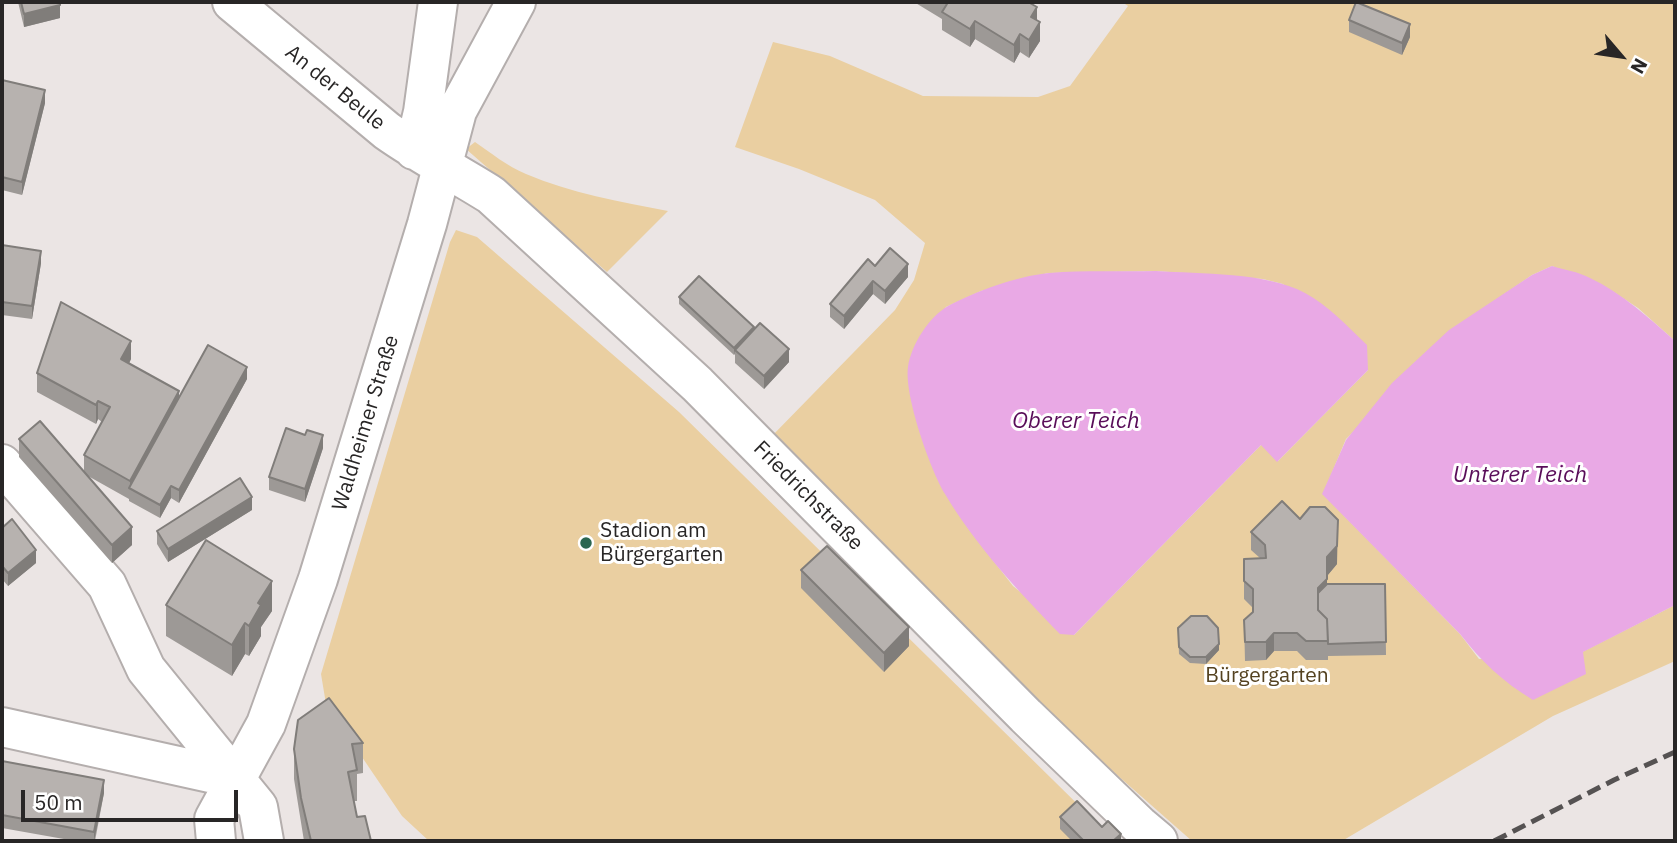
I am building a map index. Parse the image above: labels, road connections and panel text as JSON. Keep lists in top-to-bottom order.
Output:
{
  "streets": {
    "street": ["An der Beule", "Waldheimer Straße", "Friedrichstraße"]
  },
  "crossings": [
    ["An der Beule", "Waldheimer Straße"],
    ["An der Beule", "Friedrichstraße"],
    ["Waldheimer Straße", "Friedrichstraße"]
  ],
  "water": ["Oberer Teich", "Unterer Teich"],
  "parks": ["Bürgergarten"],
  "places": ["Stadion am Bürgergarten"],
  "scale_bar": "50 m",
  "north": "bottom right"
}
